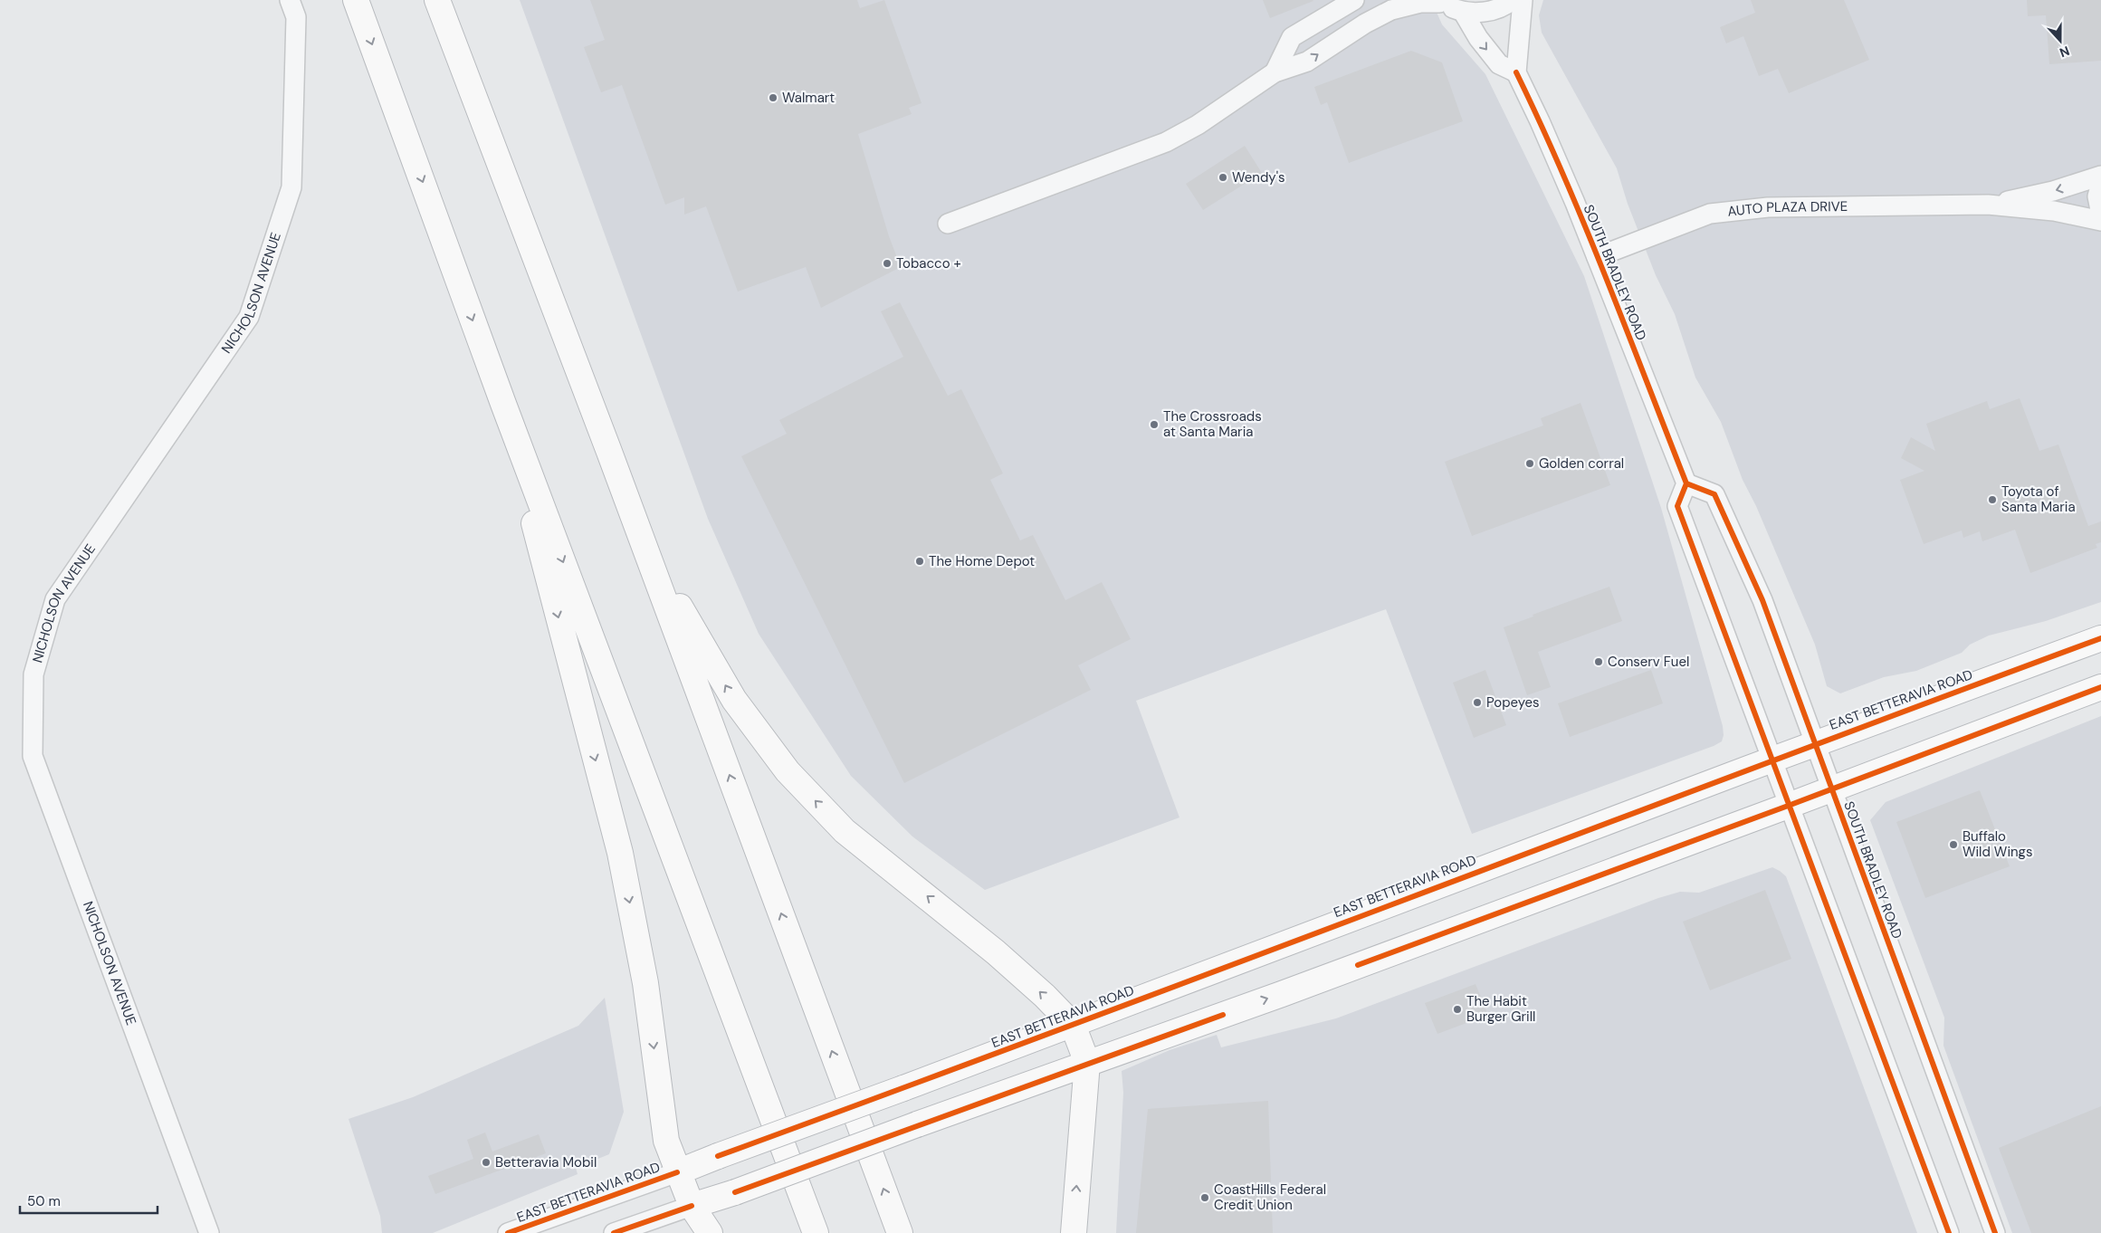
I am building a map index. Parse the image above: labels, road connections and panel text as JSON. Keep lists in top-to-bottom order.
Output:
{
  "streets": {
    "highway": ["EAST BETTERAVIA ROAD"],
    "street": ["AUTO PLAZA DRIVE", "SOUTH BRADLEY ROAD", "NICHOLSON AVENUE"]
  },
  "crossings": [
    ["AUTO PLAZA DRIVE", "SOUTH BRADLEY ROAD"],
    ["SOUTH BRADLEY ROAD", "EAST BETTERAVIA ROAD"]
  ],
  "places": [
    "Walmart",
    "Wendy's",
    "Tobacco +",
    "The Crossroads at Santa Maria",
    "Golden corral",
    "Toyota of Santa Maria",
    "The Home Depot",
    "Conserv Fuel",
    "Popeyes",
    "Buffalo Wild Wings",
    "The Habit Burger Grill",
    "Betteravia Mobil",
    "CoastHills Federal Credit Union"
  ],
  "scale_bar": "50 m",
  "north": "bottom"
}
